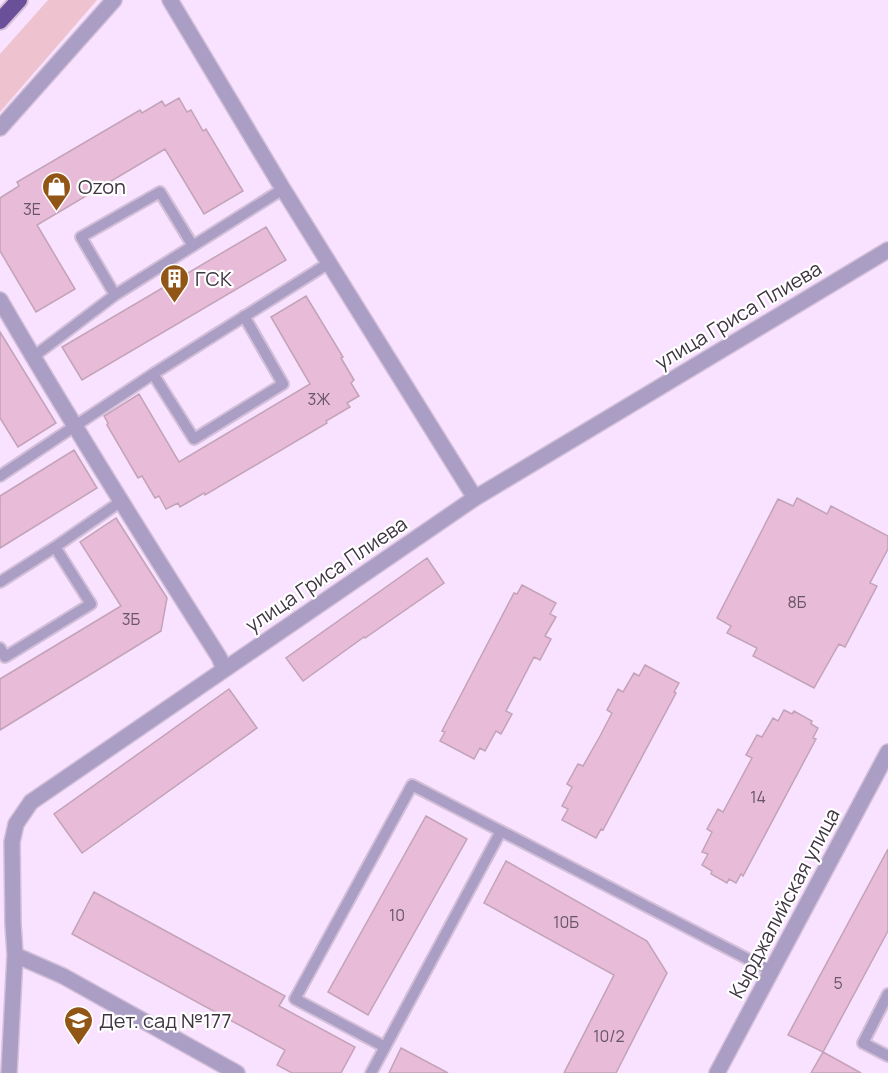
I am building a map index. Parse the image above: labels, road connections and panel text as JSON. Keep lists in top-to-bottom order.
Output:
{
  "streets": {
    "street": ["улица Гриса Плиева", "Кырджалийская улица"]
  },
  "places": {
    "shop": ["Ozon"],
    "building": ["ГСК"],
    "school or university": ["Дет. сад №177"]
  },
  "house_numbers": [
    "3Е",
    "3Ж",
    "8Б",
    "3Б",
    "14",
    "10",
    "10Б",
    "5",
    "10/2"
  ]
}
